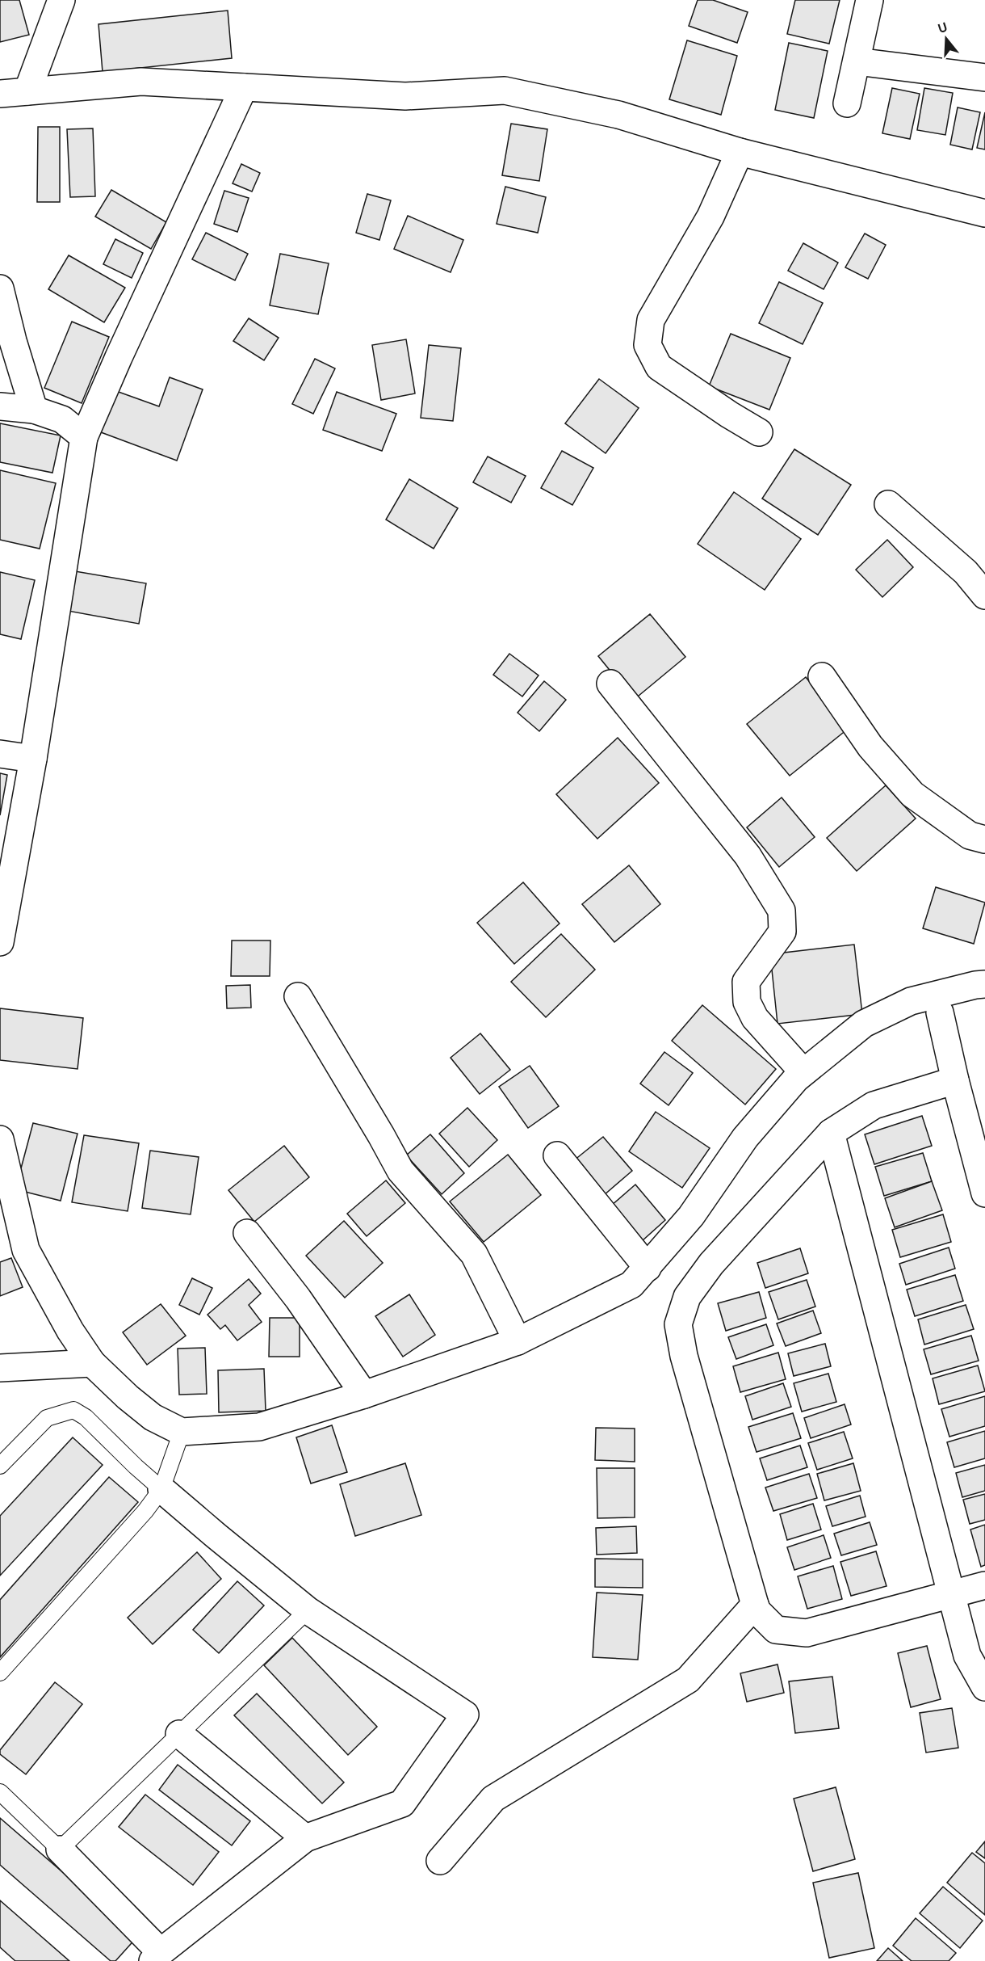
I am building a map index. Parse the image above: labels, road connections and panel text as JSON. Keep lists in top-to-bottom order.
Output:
{
  "north": "top"
}
